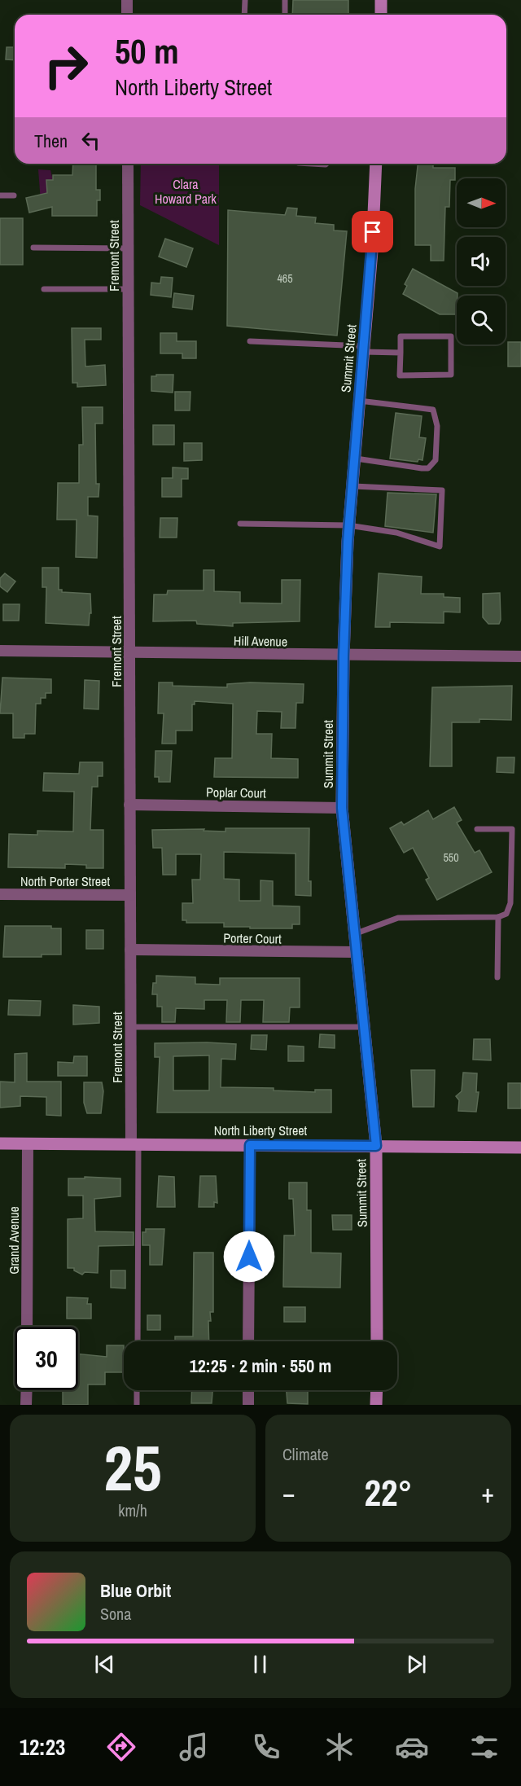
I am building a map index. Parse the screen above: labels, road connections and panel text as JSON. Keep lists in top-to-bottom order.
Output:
{
  "streets": {
    "main road": ["Summit Street", "North Liberty Street"],
    "street": [
      "Fremont Street",
      "Hill Avenue",
      "Poplar Court",
      "North Porter Street",
      "Porter Court",
      "Grand Avenue"
    ]
  },
  "crossings": [
    ["Fremont Street", "Hill Avenue"],
    ["Fremont Street", "Poplar Court"],
    ["Fremont Street", "North Porter Street"],
    ["Fremont Street", "Porter Court"],
    ["Fremont Street", "North Liberty Street"],
    ["Summit Street", "Hill Avenue"],
    ["Summit Street", "Poplar Court"],
    ["Summit Street", "Porter Court"],
    ["Summit Street", "North Liberty Street"],
    ["North Liberty Street", "Grand Avenue"]
  ],
  "parks": ["Clara Howard Park"],
  "house_numbers": ["465", "550"],
  "north": "right",
  "page": {
    "turn": ["50 m", "North Liberty Street"],
    "then": "Then",
    "limit": "30",
    "trip": "12:25 · 2 min · 550 m",
    "tile": [
      ["25", "km/h"],
      "Climate"
    ],
    "heat": ["−", "22°", "+"],
    "song": ["Blue Orbit", "Sona"],
    "tabs": "12:23"
  }
}
